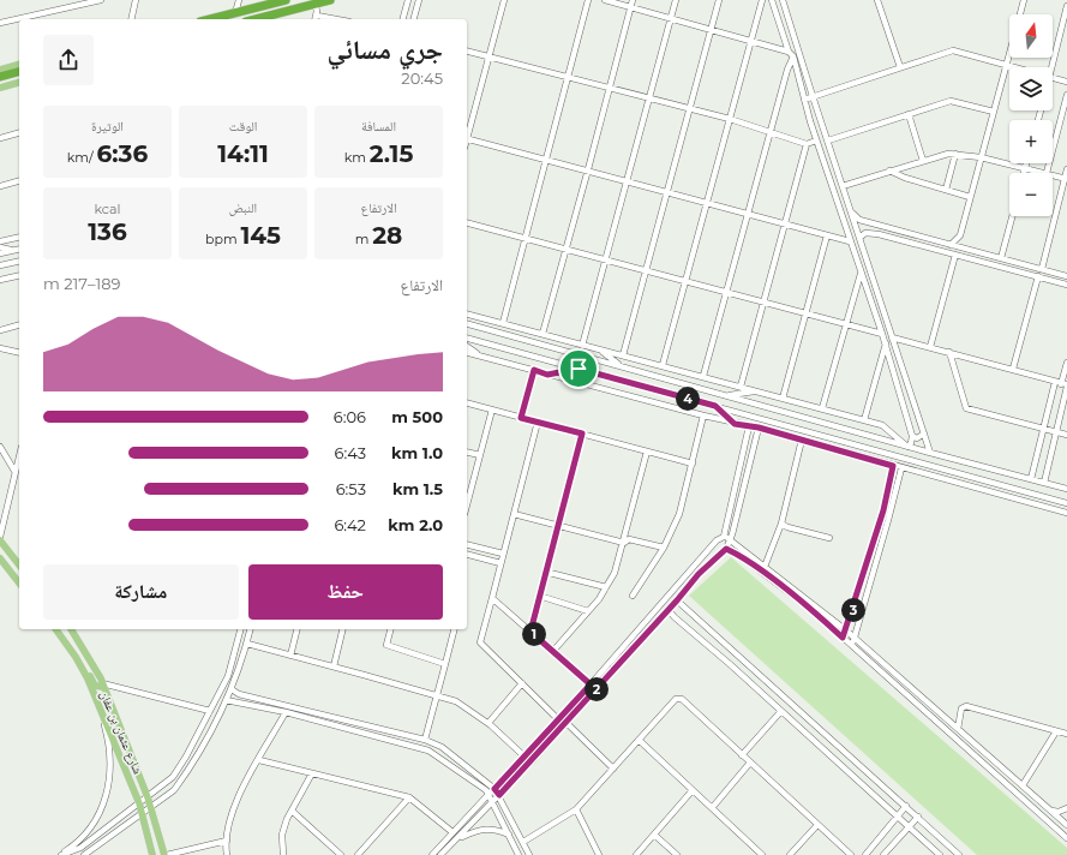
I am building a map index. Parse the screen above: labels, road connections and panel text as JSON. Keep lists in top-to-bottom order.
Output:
{
  "streets": {
    "main road": ["شارع عثمان بن عفان"]
  },
  "north": "top",
  "page": {
    "map_buttons": ["+", "−"],
    "heading": ["جري مسائي", "20:45"],
    "stats": [
      ["المسافة", "2.15 km"],
      ["الوقت", "14:11"],
      ["الوتيرة", "6:36 /km"],
      ["الارتفاع", "28 m"],
      ["النبض", "145 bpm"],
      ["kcal", "136"]
    ],
    "chart": ["الارتفاع", "189–217 m"],
    "pins": [
      "4",
      "3",
      "1",
      "2"
    ],
    "list": [
      {
        "name": "500 m",
        "note": "6:06"
      },
      {
        "name": "1.0 km",
        "note": "6:43"
      },
      {
        "name": "1.5 km",
        "note": "6:53"
      },
      {
        "name": "2.0 km",
        "note": "6:42"
      }
    ],
    "buttons": ["حفظ", "مشاركة"]
  }
}
